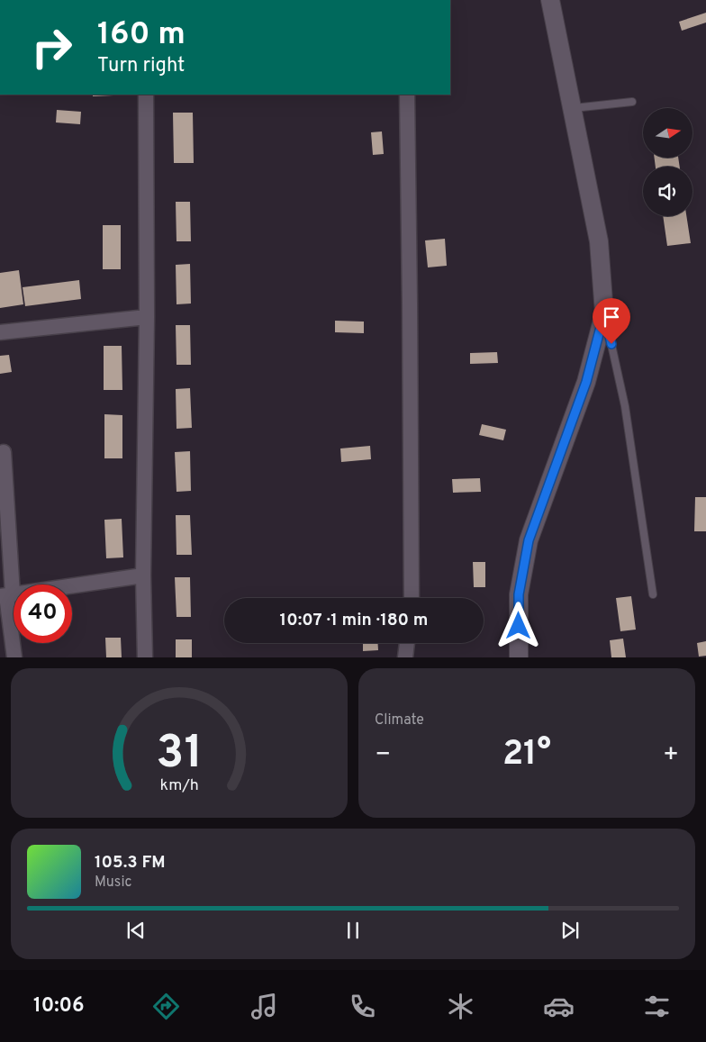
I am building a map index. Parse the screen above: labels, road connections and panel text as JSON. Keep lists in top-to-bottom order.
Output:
{
  "north": "right",
  "page": {
    "turn": ["160 m", "Turn right"],
    "limit": "40",
    "trip": "10:07 · 1 min · 180 m",
    "tile": "Climate",
    "heat": ["−", "21°", "+"],
    "song": ["105.3 FM", "Music"],
    "tabs": "10:06",
    "gauge": ["31", "km/h"]
  }
}
